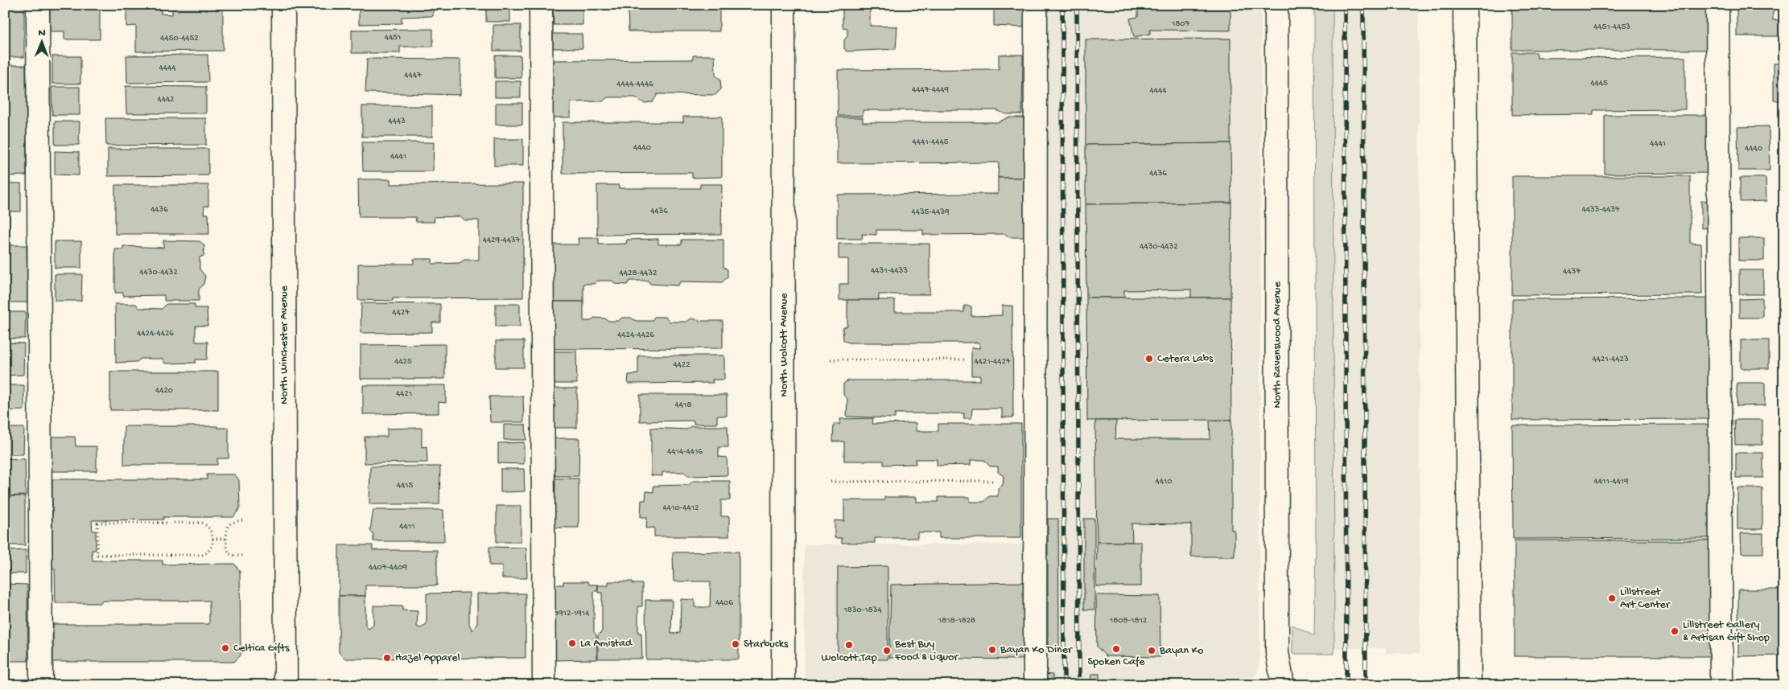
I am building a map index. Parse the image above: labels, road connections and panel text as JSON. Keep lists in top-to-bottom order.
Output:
{
  "streets": {
    "street": ["North Winchester Avenue", "North Wolcott Avenue", "North Ravenswood Avenue"]
  },
  "places": [
    "Cetera Labs",
    "Lillstreet Art Center",
    "Lillstreet Gallery & Artisan Gift Shop",
    "La Amistad",
    "Starbucks",
    "Wolcott Tap",
    "Celtica Gifts",
    "Spoken Cafe",
    "Bayan Ko Diner",
    "Best Buy Food & Liquor",
    "Bayan Ko",
    "Hazel Apparel"
  ],
  "house_numbers": [
    "1807",
    "4451-4453",
    "4451",
    "4450-4452",
    "4444",
    "4447",
    "4445",
    "4444-4446",
    "4447-4449",
    "4444",
    "4442",
    "4443",
    "4441-4445",
    "4441",
    "4440",
    "4440",
    "4441",
    "4436",
    "4436",
    "4433-4437",
    "4436",
    "4435-4439",
    "4429-4437",
    "4430-4432",
    "4431-4433",
    "4437",
    "4430-4432",
    "4428-4432",
    "4427",
    "4424-4426",
    "4424-4426",
    "4421-4423",
    "4425",
    "4421-4427",
    "4422",
    "4420",
    "4421",
    "4418",
    "4414-4416",
    "4410",
    "4411-4419",
    "4415",
    "4410-4412",
    "4411",
    "4407-4409",
    "4406",
    "1830-1834",
    "1912-1914",
    "1818-1828",
    "1808-1812"
  ],
  "north": "top"
}
